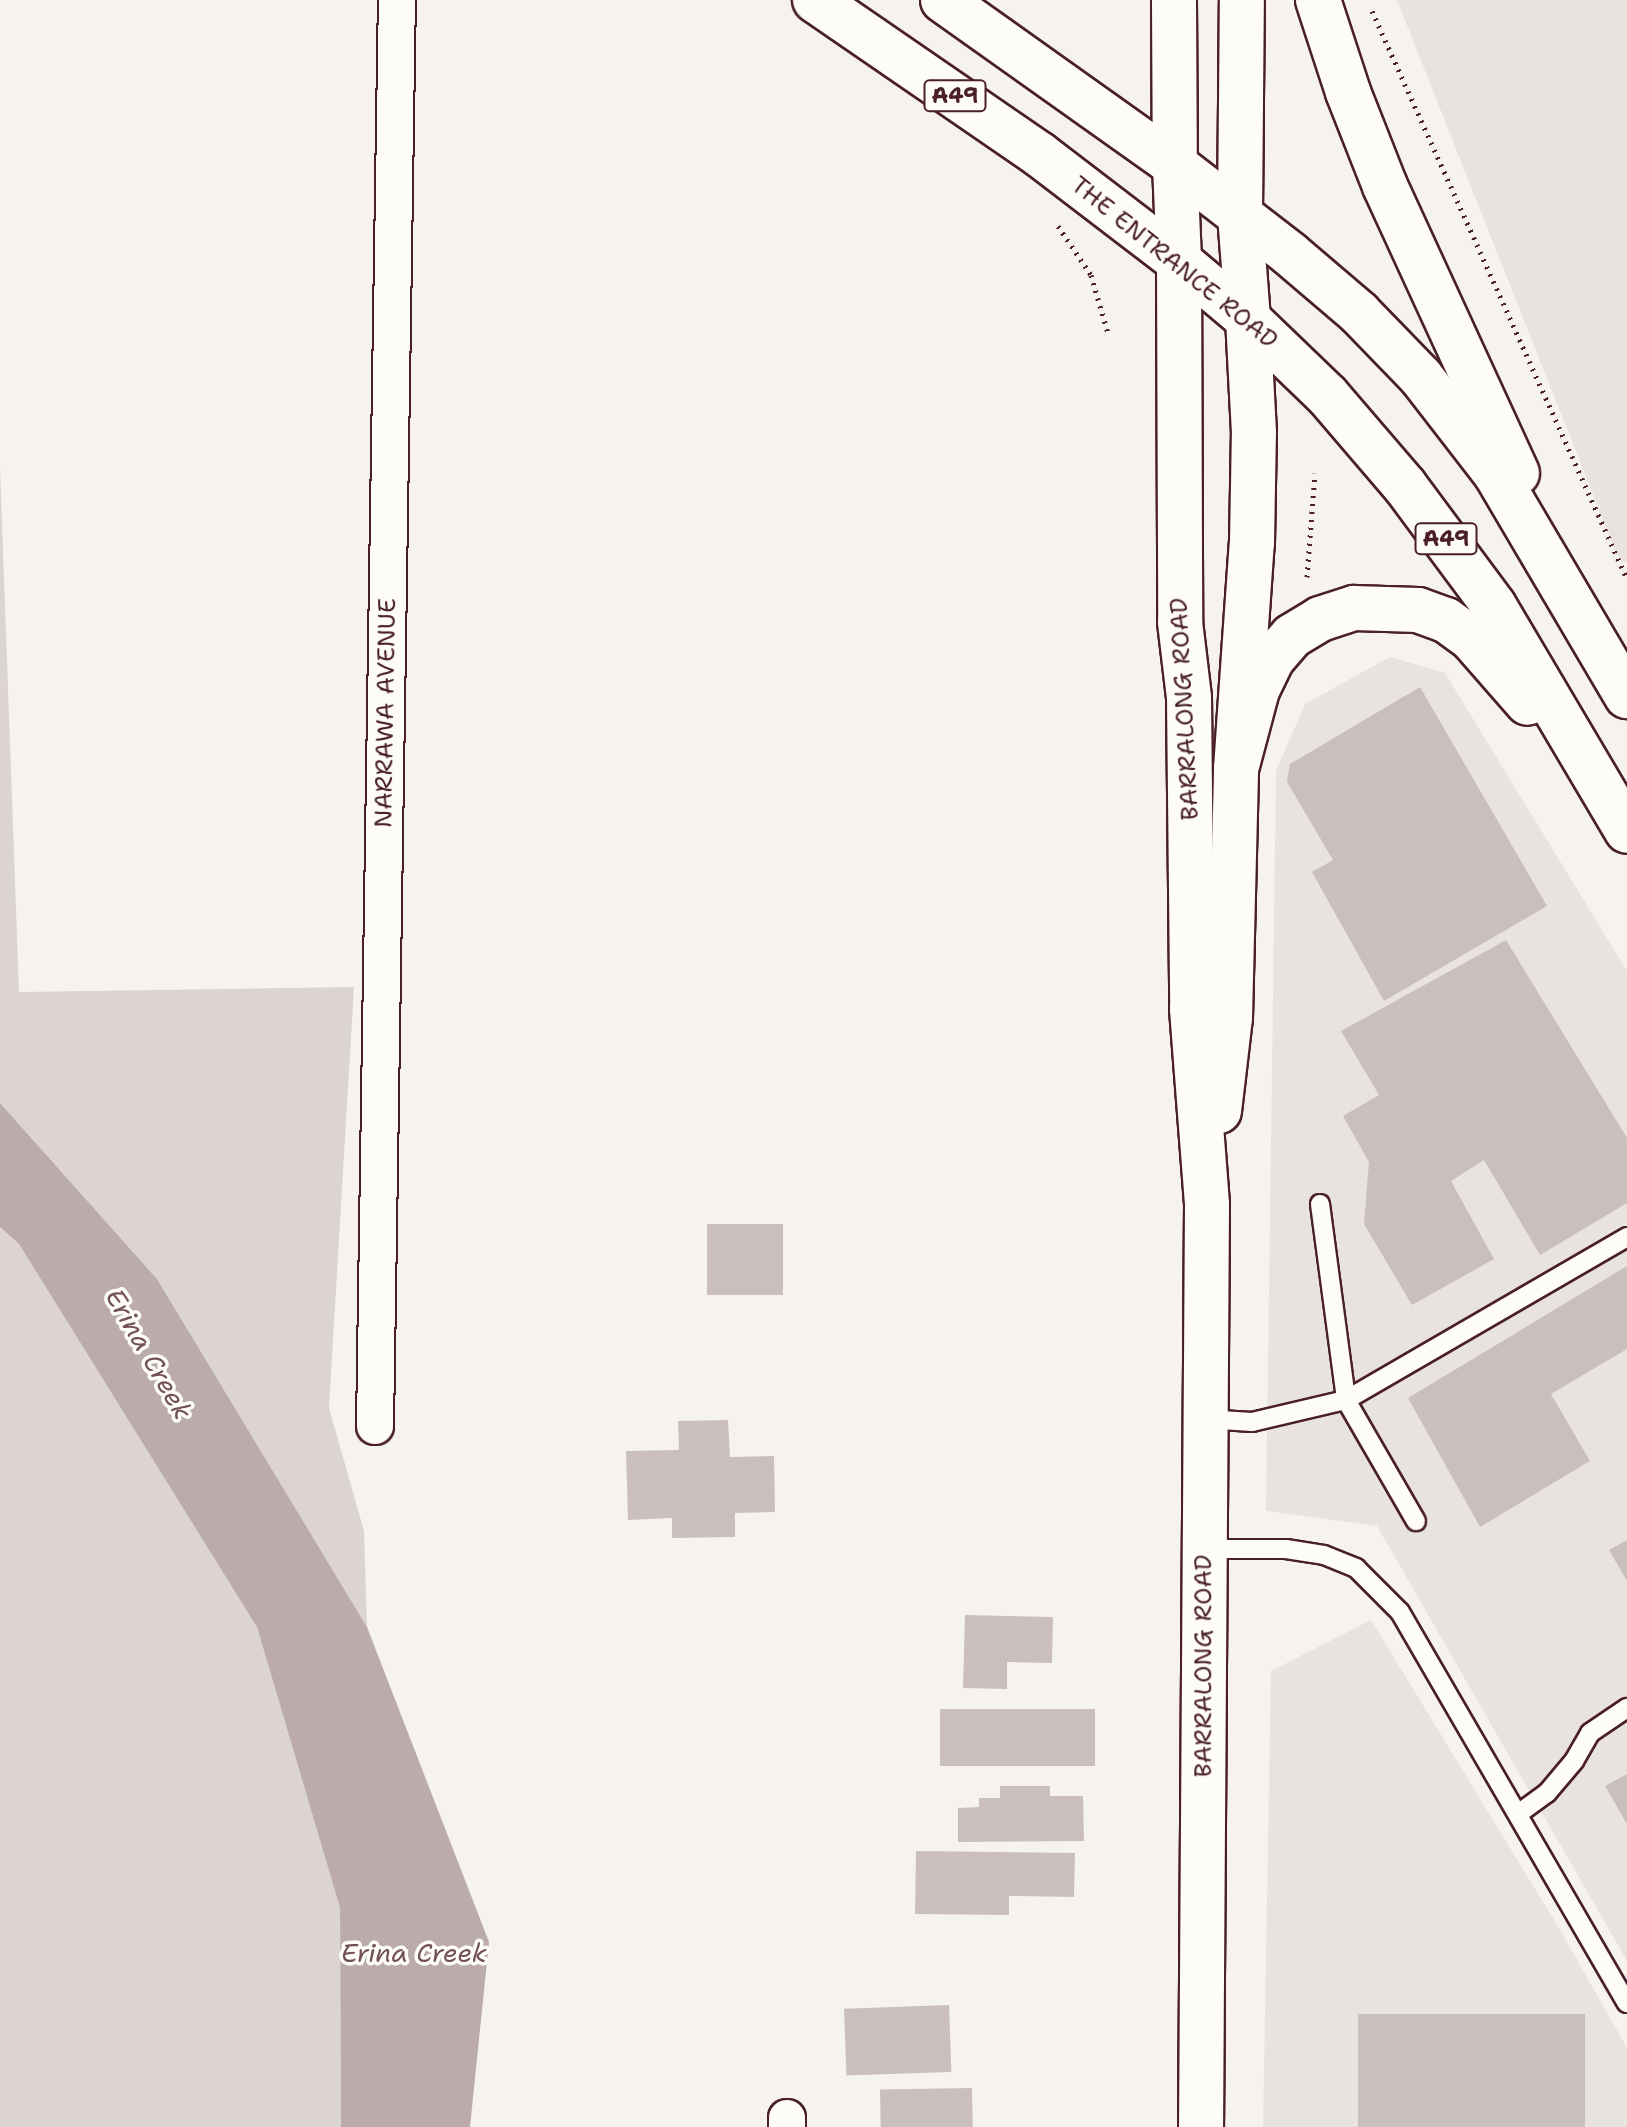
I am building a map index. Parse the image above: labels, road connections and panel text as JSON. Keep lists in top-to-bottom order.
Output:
{
  "streets": {
    "main road": ["A49", "THE ENTRANCE ROAD", "BARRALONG ROAD"],
    "street": ["NARRAWA AVENUE"]
  },
  "crossings": [
    ["THE ENTRANCE ROAD", "BARRALONG ROAD"]
  ],
  "water": ["Erina Creek"]
}
